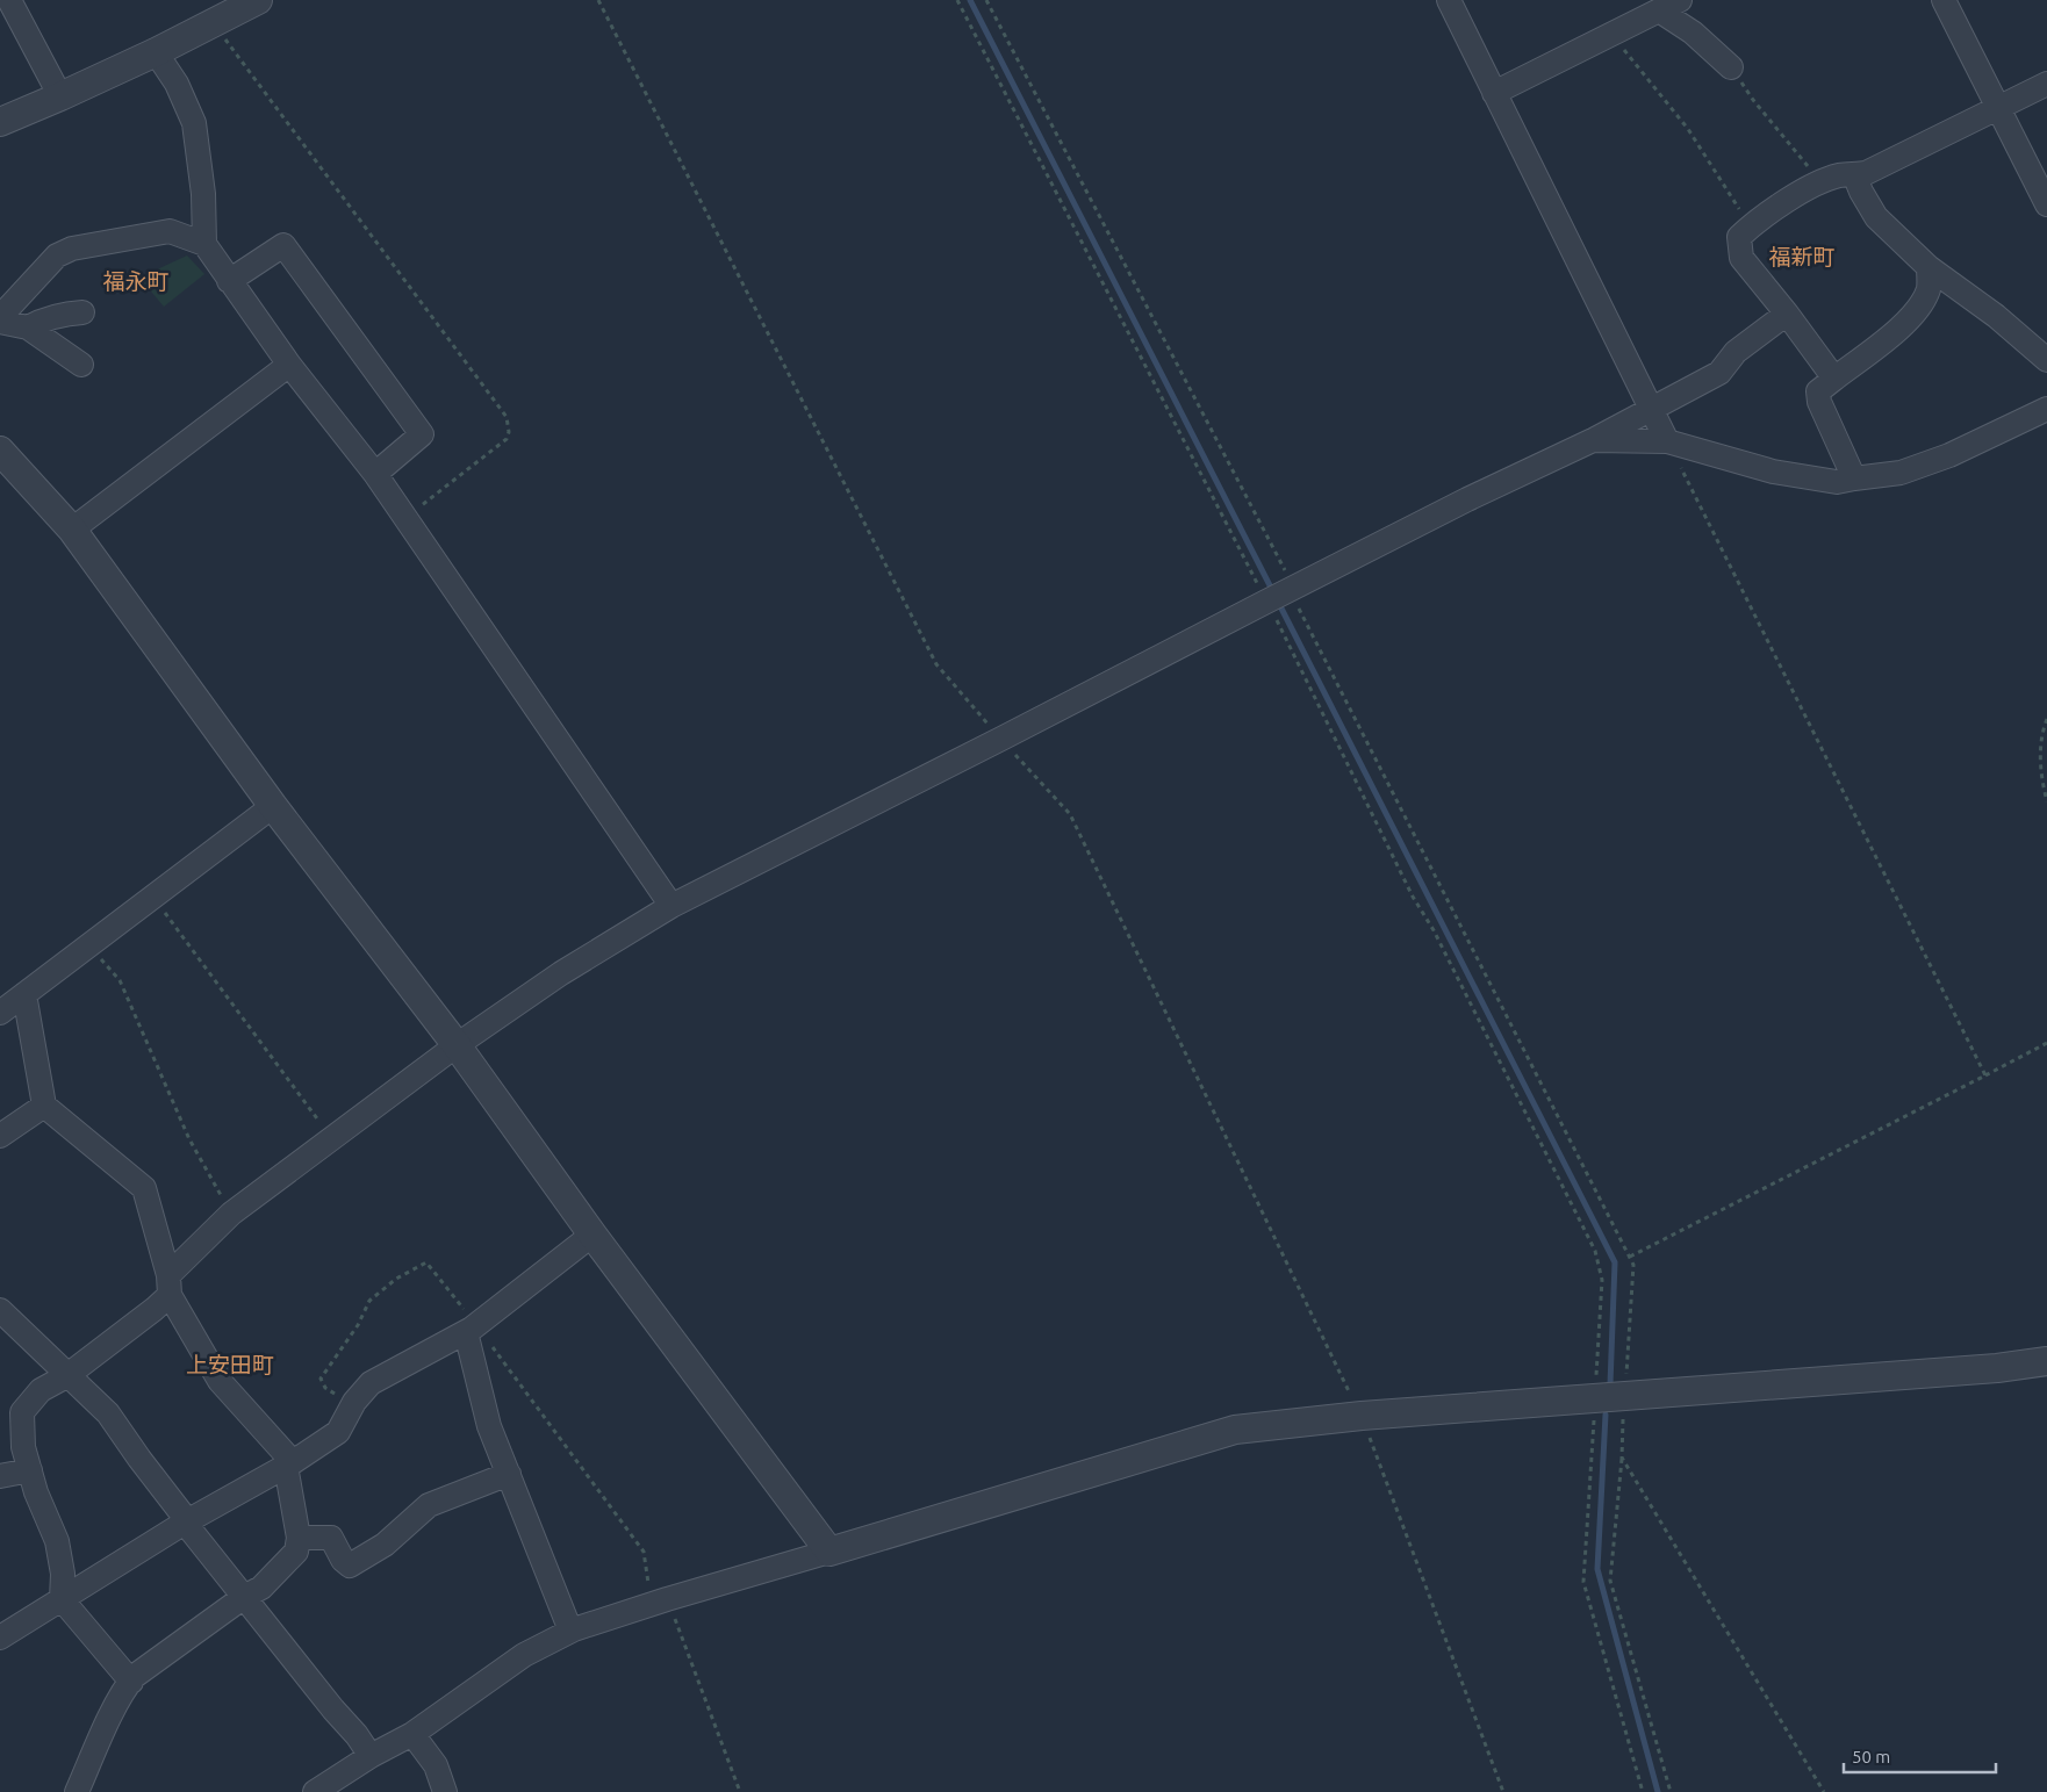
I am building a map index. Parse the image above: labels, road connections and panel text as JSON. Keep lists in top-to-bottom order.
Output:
{
  "districts": ["福新町", "福永町", "上安田町"],
  "scale_bar": "50 m"
}
